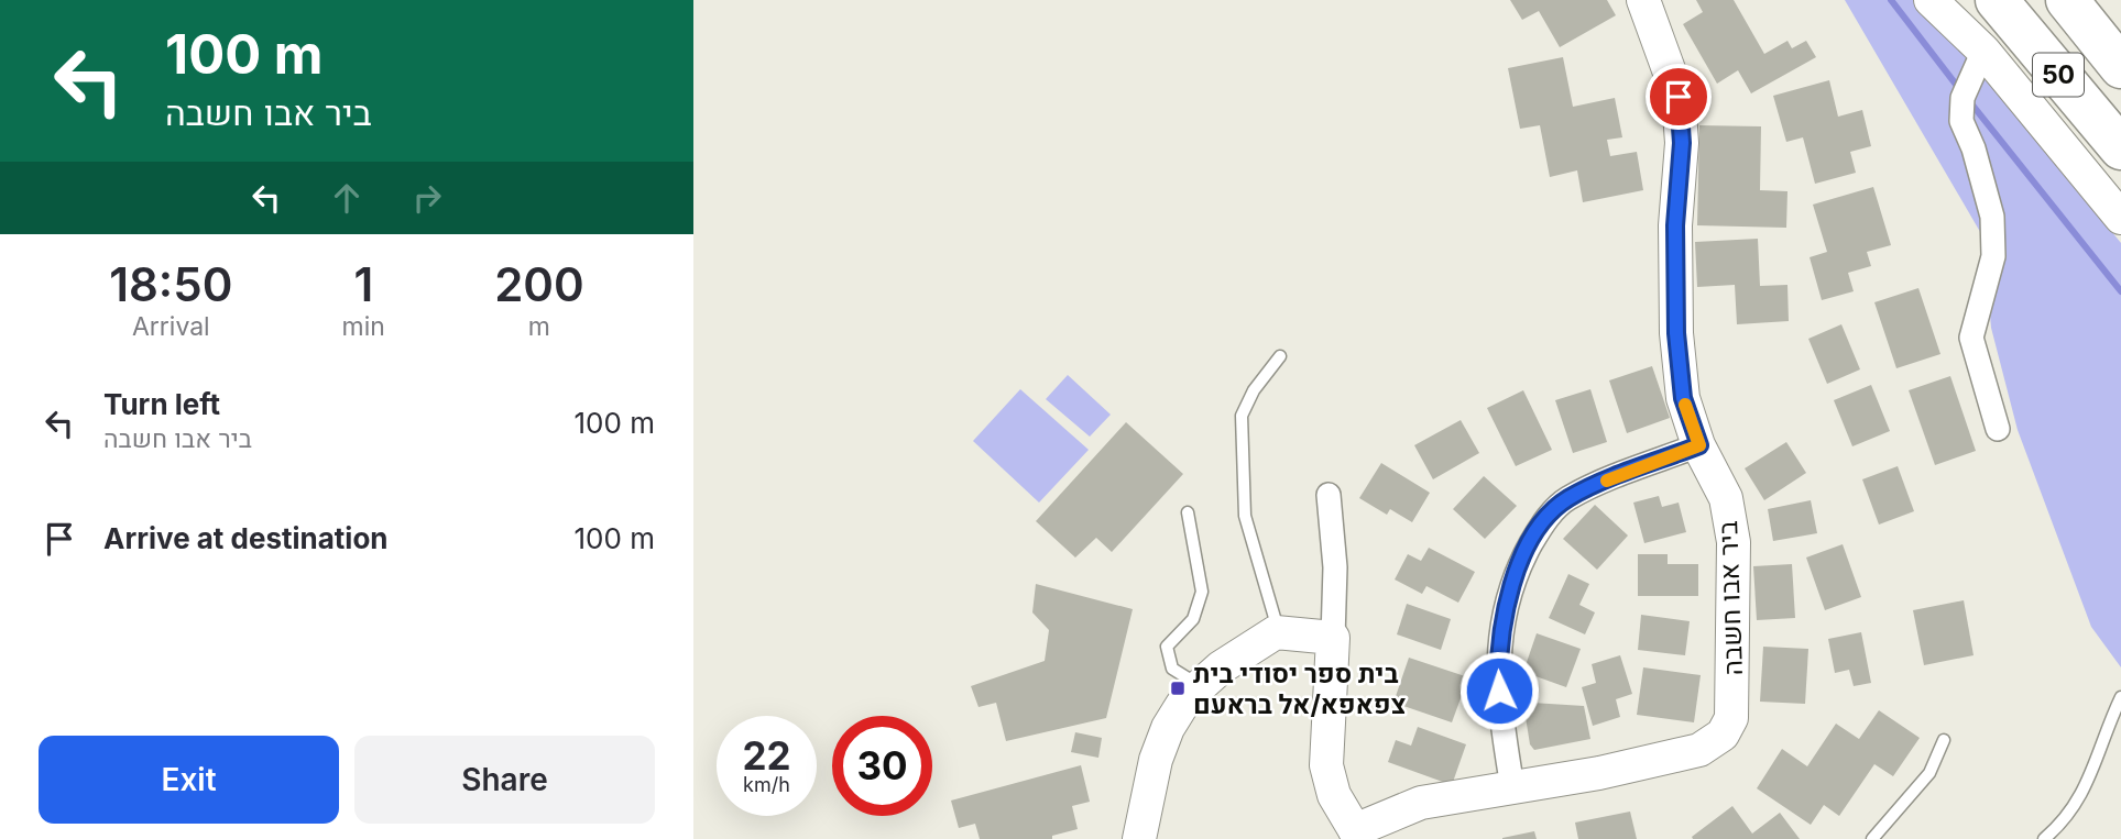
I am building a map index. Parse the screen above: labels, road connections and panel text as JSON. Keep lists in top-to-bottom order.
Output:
{
  "streets": {
    "highway": ["50"],
    "street": ["ביר אבו חשבה"]
  },
  "places": {
    "transit": ["בית ספר יסודי בית צפאפא/אל בראעם"]
  },
  "page": {
    "turn": ["100 m", "ביר אבו חשבה"],
    "eta": [
      "18:50",
      "Arrival",
      "1",
      "min",
      "200",
      "m"
    ],
    "list": [
      {
        "name": "Turn left",
        "note": "ביר אבו חשבה",
        "value": "100 m"
      },
      {
        "name": "Arrive at destination",
        "value": "100 m"
      }
    ],
    "speed": "22 km/h",
    "limit": "30",
    "buttons": ["Exit", "Share"]
  }
}
